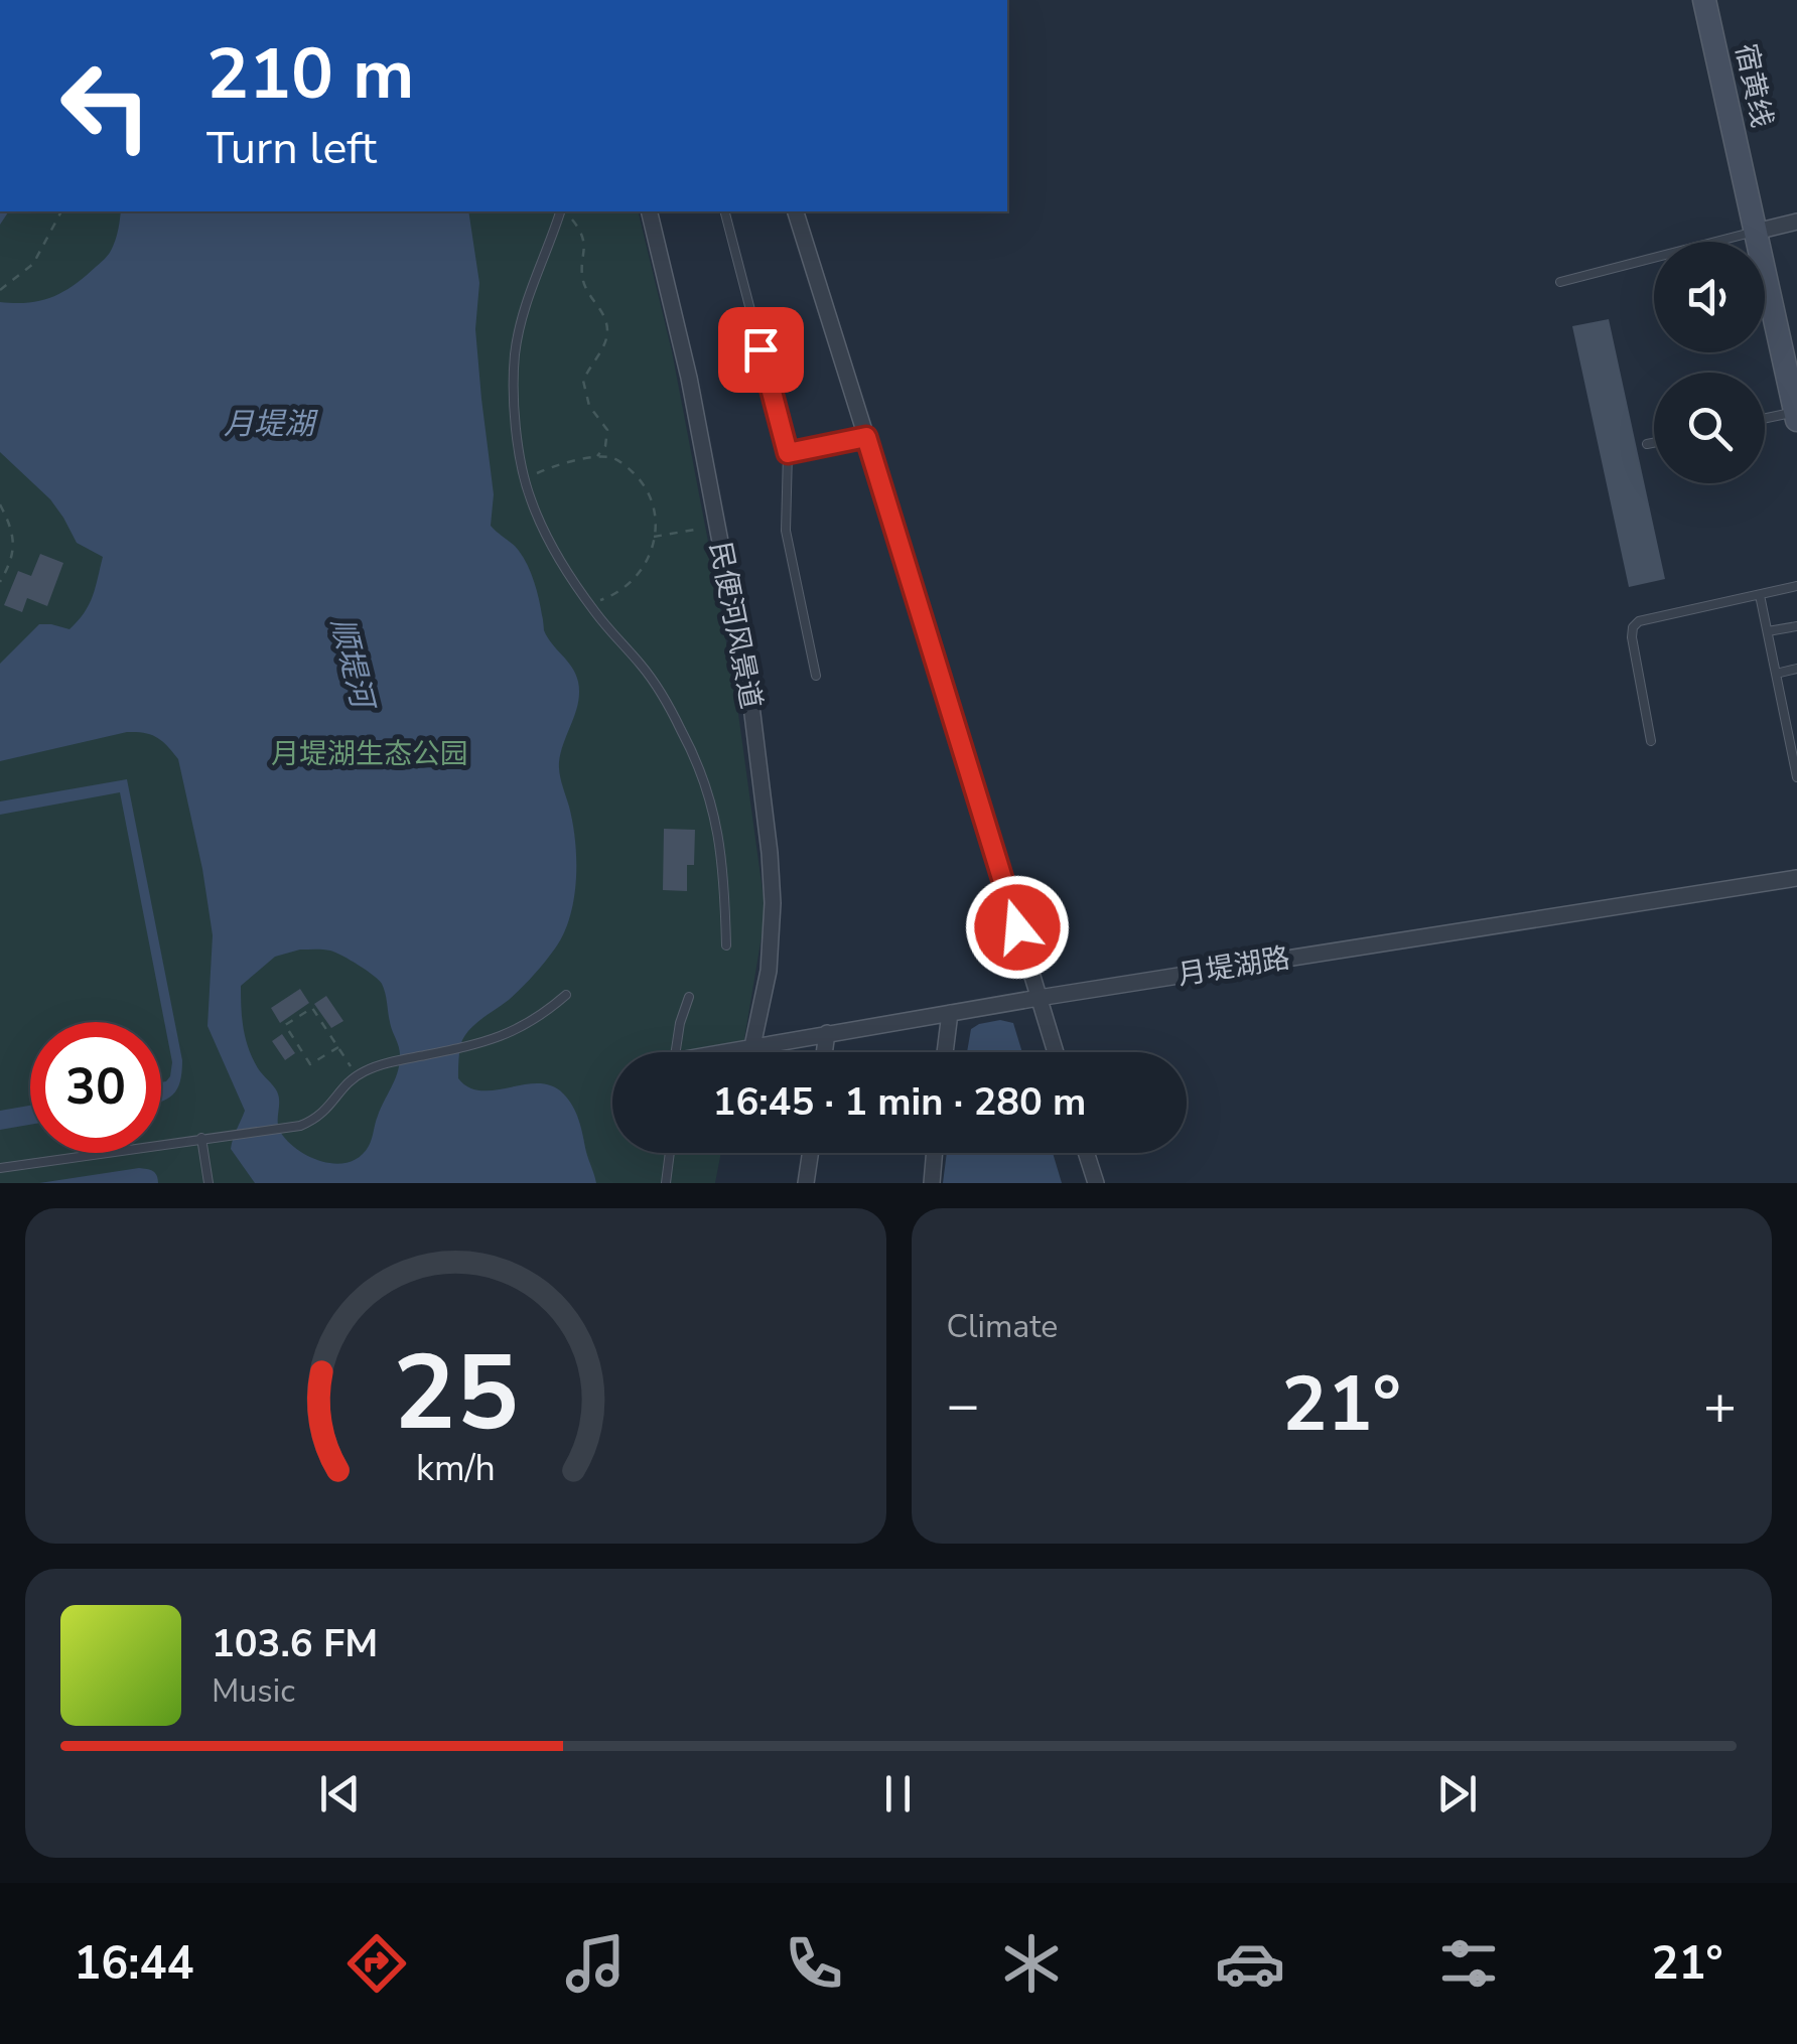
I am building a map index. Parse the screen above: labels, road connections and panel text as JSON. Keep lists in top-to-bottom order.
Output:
{
  "streets": {
    "main road": ["宿黄线"],
    "street": ["民便河风景道", "月堤湖路"]
  },
  "crossings": [
    ["民便河风景道", "月堤湖路"]
  ],
  "water": ["月堤湖", "顺堤河"],
  "parks": ["月堤湖生态公园"],
  "page": {
    "turn": ["210 m", "Turn left"],
    "limit": "30",
    "trip": "16:45 · 1 min · 280 m",
    "tile": "Climate",
    "heat": ["−", "21°", "+"],
    "song": ["103.6 FM", "Music"],
    "tabs": ["16:44", "21°"],
    "gauge": ["25", "km/h"]
  }
}
